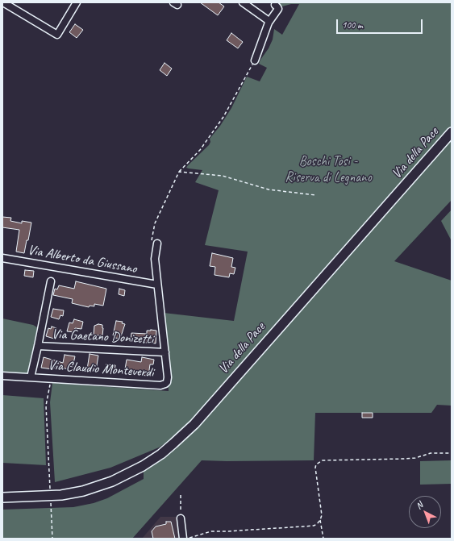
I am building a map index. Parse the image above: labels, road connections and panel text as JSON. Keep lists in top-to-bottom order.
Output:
{
  "streets": {
    "main road": ["Via della Pace"],
    "street": ["Via Alberto da Giussano", "Via Gaetano Donizetti", "Via Claudio Monteverdi"]
  },
  "crossings": [
    ["Via Gaetano Donizetti", "Via Claudio Monteverdi"]
  ],
  "parks": ["Boschi Tosi - Riserva di Legnano"],
  "scale_bar": "100 m",
  "north": "top left"
}
